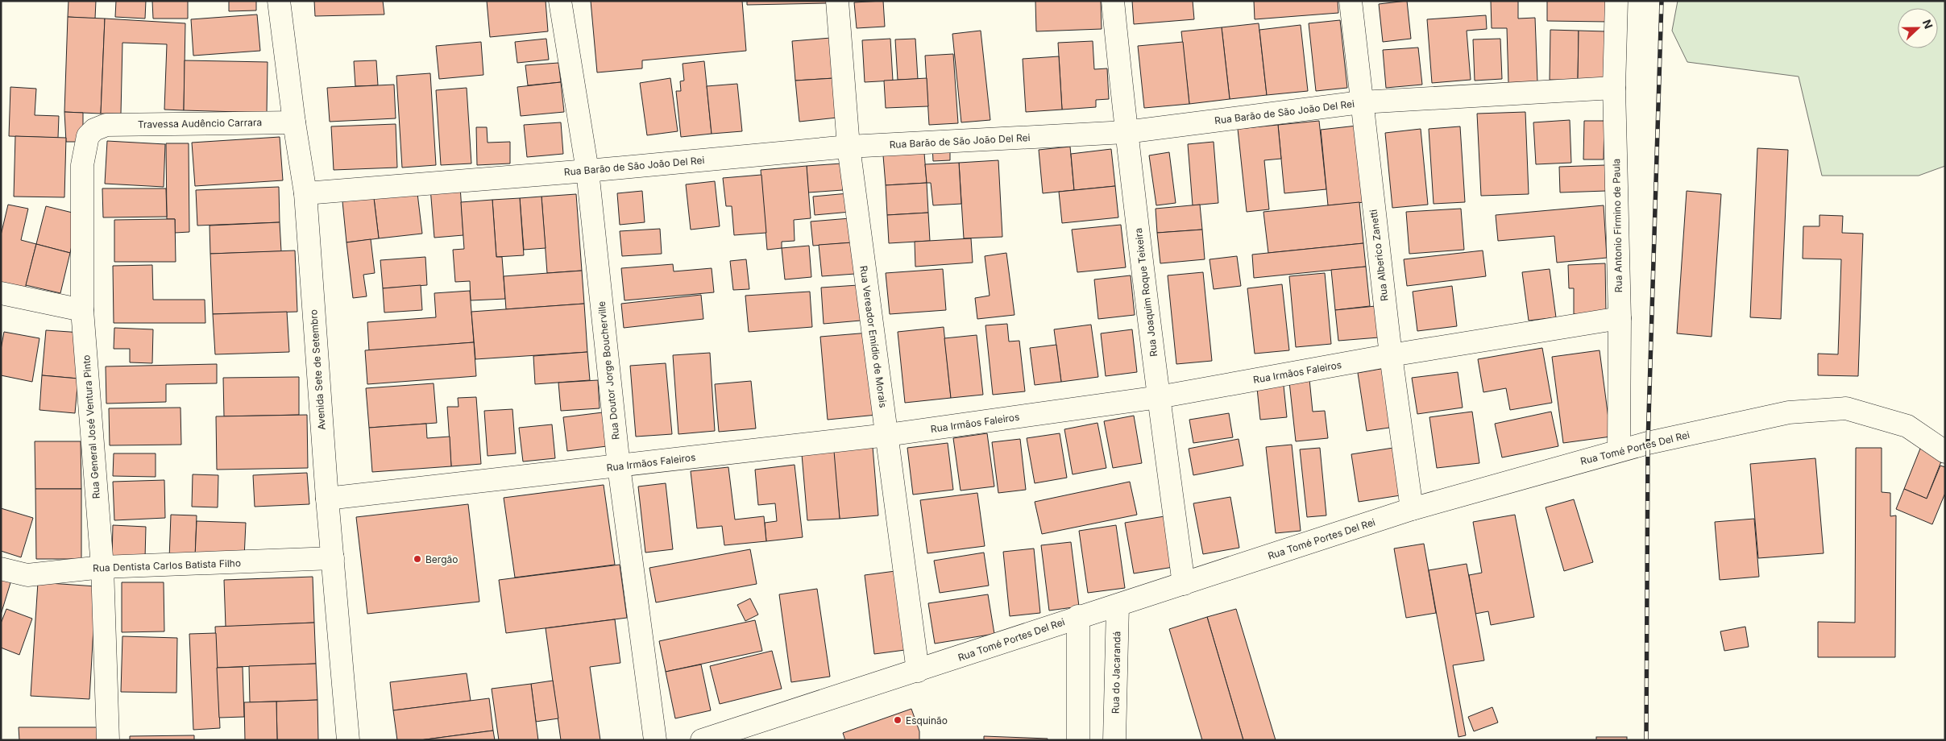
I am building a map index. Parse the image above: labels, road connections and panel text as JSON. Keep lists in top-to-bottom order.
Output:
{
  "streets": {
    "street": [
      "Rua Barão de São João Del Rei",
      "Travessa Audêncio Carrara",
      "Rua Antonio Firmino de Paula",
      "Rua Alberico Zanetti",
      "Rua Joaquim Roque Teixeira",
      "Rua Vereador Emídio de Morais",
      "Avenida Sete de Setembro",
      "Rua Doutor Jorge Boucherville",
      "Rua Irmãos Faleiros",
      "Rua General José Ventura Pinto",
      "Rua Tomé Portes Del Rei",
      "Rua Dentista Carlos Batista Filho",
      "Rua do Jacarandá"
    ]
  },
  "crossings": [
    ["Rua Barão de São João Del Rei", "Rua Antonio Firmino de Paula"],
    ["Rua Barão de São João Del Rei", "Rua Alberico Zanetti"],
    ["Rua Barão de São João Del Rei", "Rua Joaquim Roque Teixeira"],
    ["Rua Barão de São João Del Rei", "Rua Vereador Emídio de Morais"],
    ["Rua Barão de São João Del Rei", "Avenida Sete de Setembro"],
    ["Rua Barão de São João Del Rei", "Rua Doutor Jorge Boucherville"],
    ["Travessa Audêncio Carrara", "Avenida Sete de Setembro"],
    ["Travessa Audêncio Carrara", "Rua General José Ventura Pinto"],
    ["Rua Antonio Firmino de Paula", "Rua Irmãos Faleiros"],
    ["Rua Antonio Firmino de Paula", "Rua Tomé Portes Del Rei"],
    ["Rua Alberico Zanetti", "Rua Irmãos Faleiros"],
    ["Rua Alberico Zanetti", "Rua Tomé Portes Del Rei"],
    ["Rua Joaquim Roque Teixeira", "Rua Irmãos Faleiros"],
    ["Rua Joaquim Roque Teixeira", "Rua Tomé Portes Del Rei"],
    ["Rua Vereador Emídio de Morais", "Rua Irmãos Faleiros"],
    ["Rua Vereador Emídio de Morais", "Rua Tomé Portes Del Rei"],
    ["Avenida Sete de Setembro", "Rua Irmãos Faleiros"],
    ["Avenida Sete de Setembro", "Rua Dentista Carlos Batista Filho"],
    ["Rua Doutor Jorge Boucherville", "Rua Irmãos Faleiros"],
    ["Rua General José Ventura Pinto", "Rua Dentista Carlos Batista Filho"],
    ["Rua Tomé Portes Del Rei", "Rua do Jacarandá"]
  ],
  "places": ["Bergão", "Esquinão"],
  "north": "right"
}
